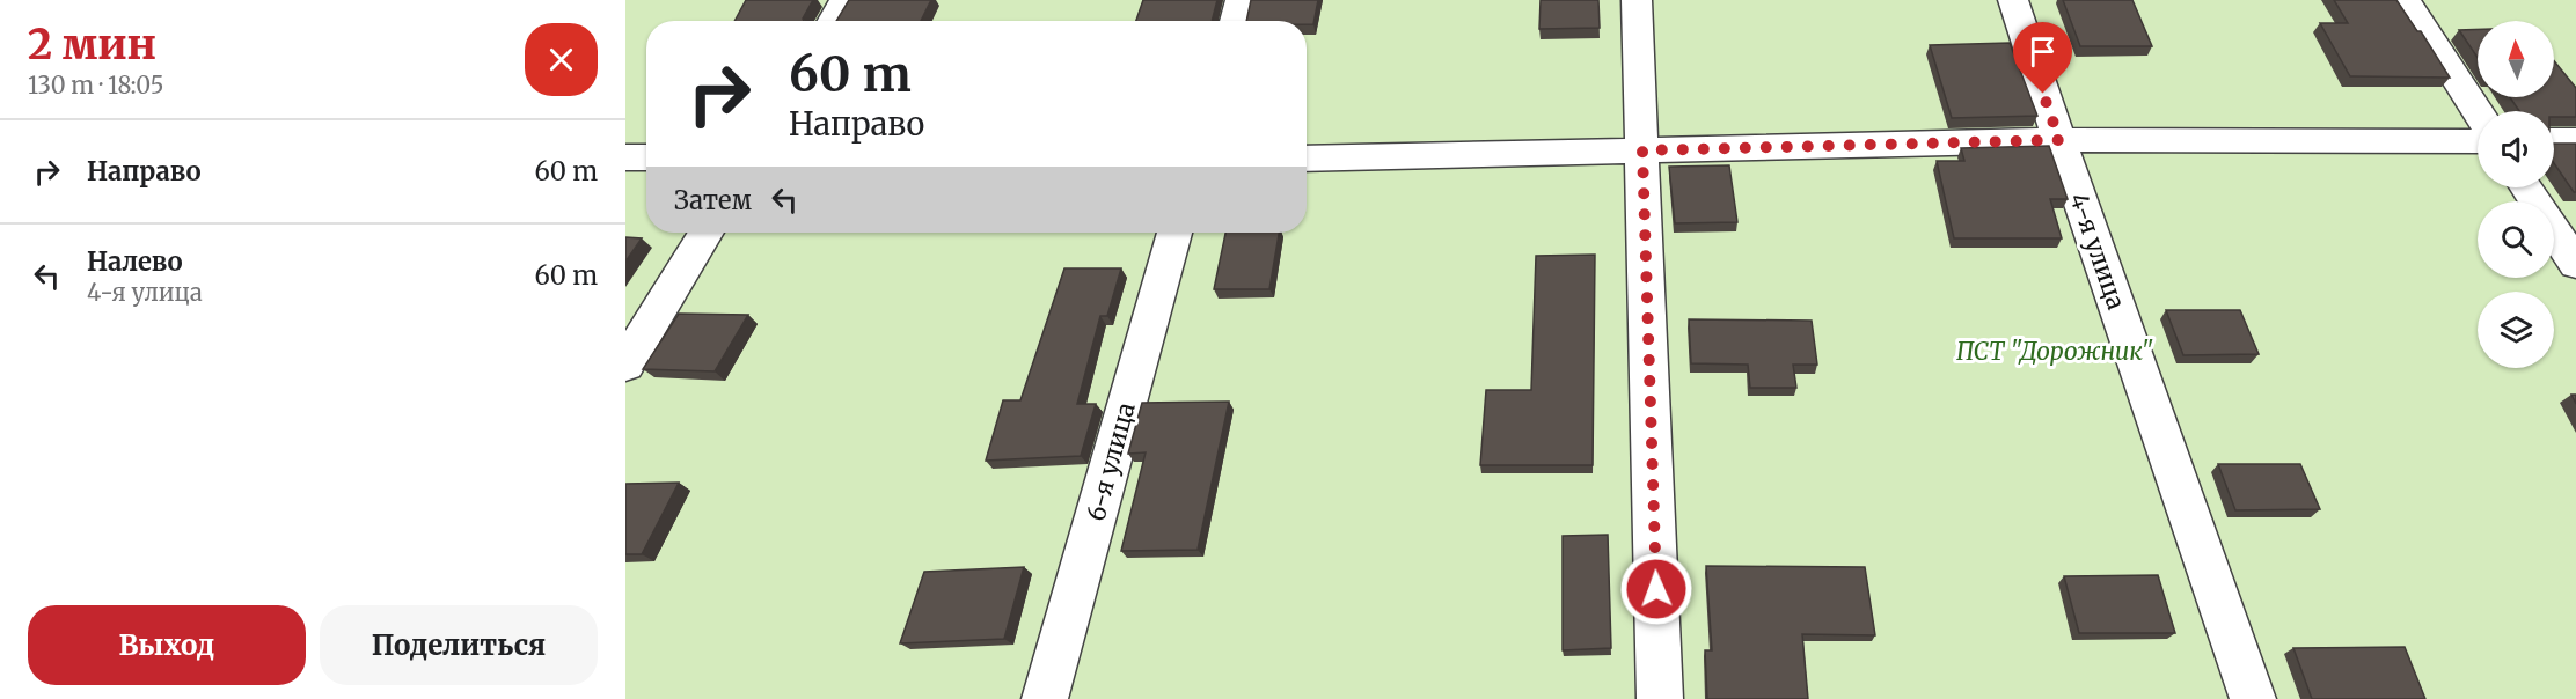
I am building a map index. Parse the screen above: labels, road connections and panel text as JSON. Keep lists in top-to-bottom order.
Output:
{
  "streets": {
    "street": ["4-я улица", "6-я улица"]
  },
  "parks": ["ПСТ \"Дорожник\""],
  "north": "top",
  "page": {
    "heading": ["2 мин", "130 m · 18:05"],
    "turn": ["60 m", "Направо"],
    "list": [
      {
        "name": "Направо",
        "value": "60 m"
      },
      {
        "name": "Налево",
        "note": "4-я улица",
        "value": "60 m"
      }
    ],
    "then": "Затем",
    "buttons": ["Выход", "Поделиться"]
  }
}
